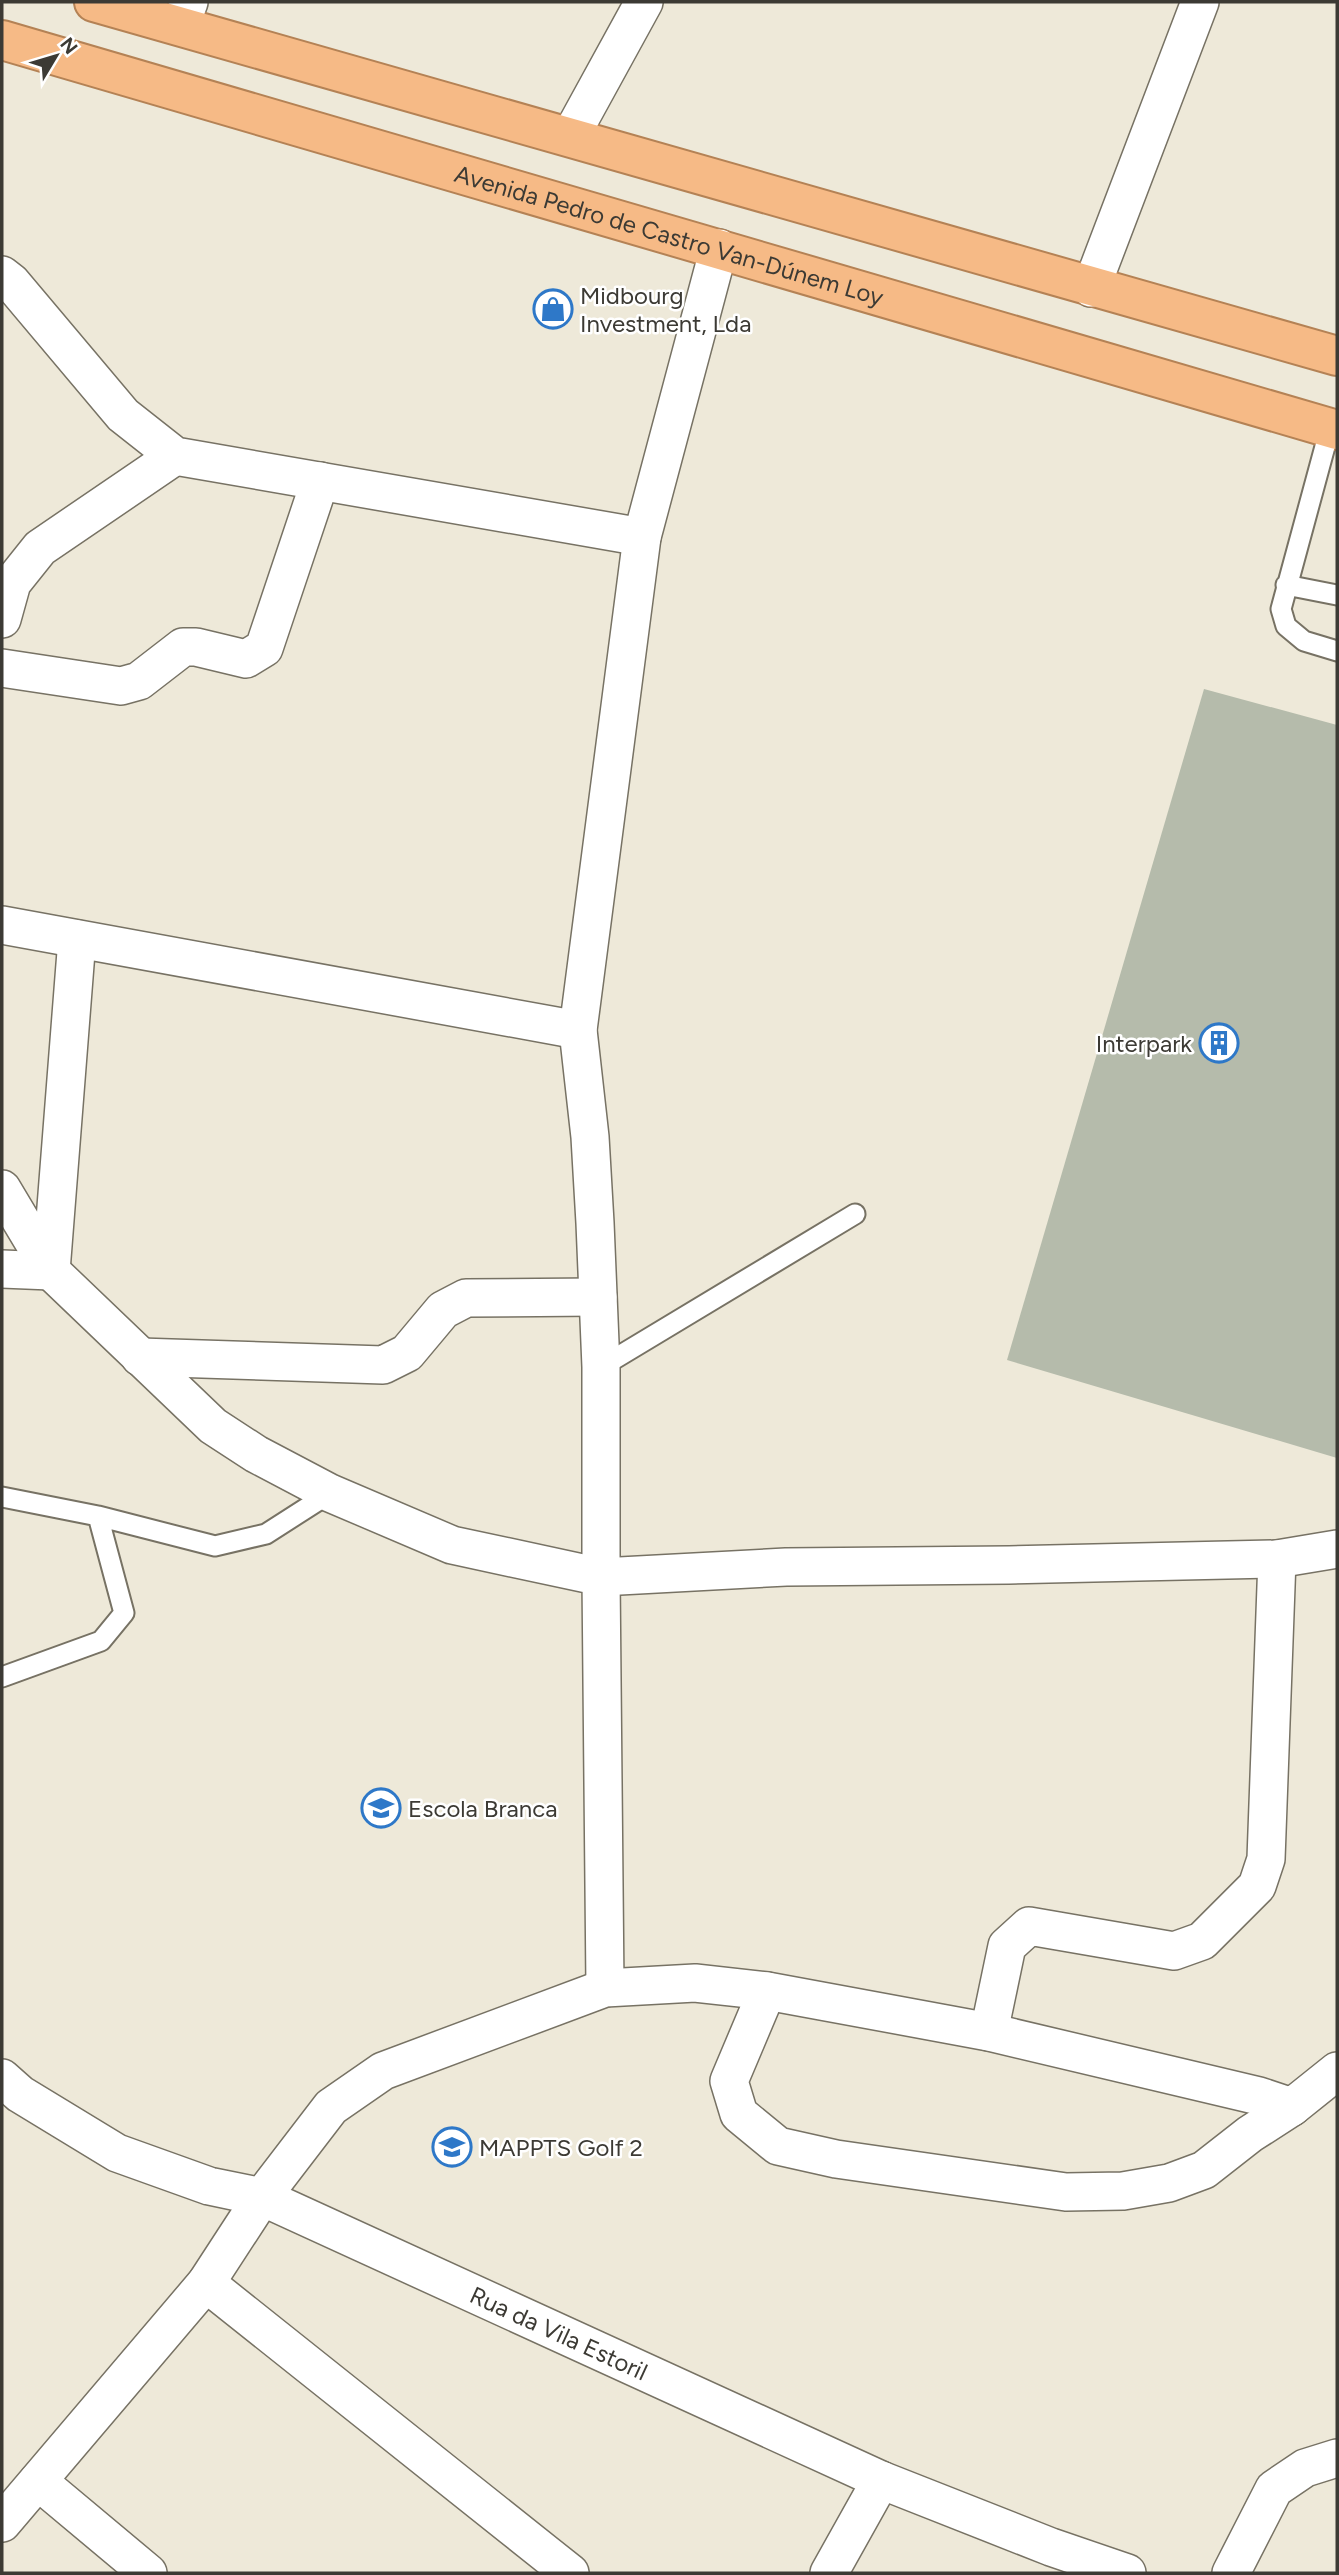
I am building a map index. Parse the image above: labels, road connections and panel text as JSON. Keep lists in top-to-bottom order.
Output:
{
  "streets": {
    "highway": ["Avenida Pedro de Castro Van-Dúnem Loy"],
    "street": ["Rua da Vila Estoril"]
  },
  "places": {
    "shop": ["Midbourg Investment, Lda"],
    "building": ["Interpark"],
    "school or university": ["Escola Branca", "MAPPTS Golf 2"]
  },
  "north": "top right"
}
